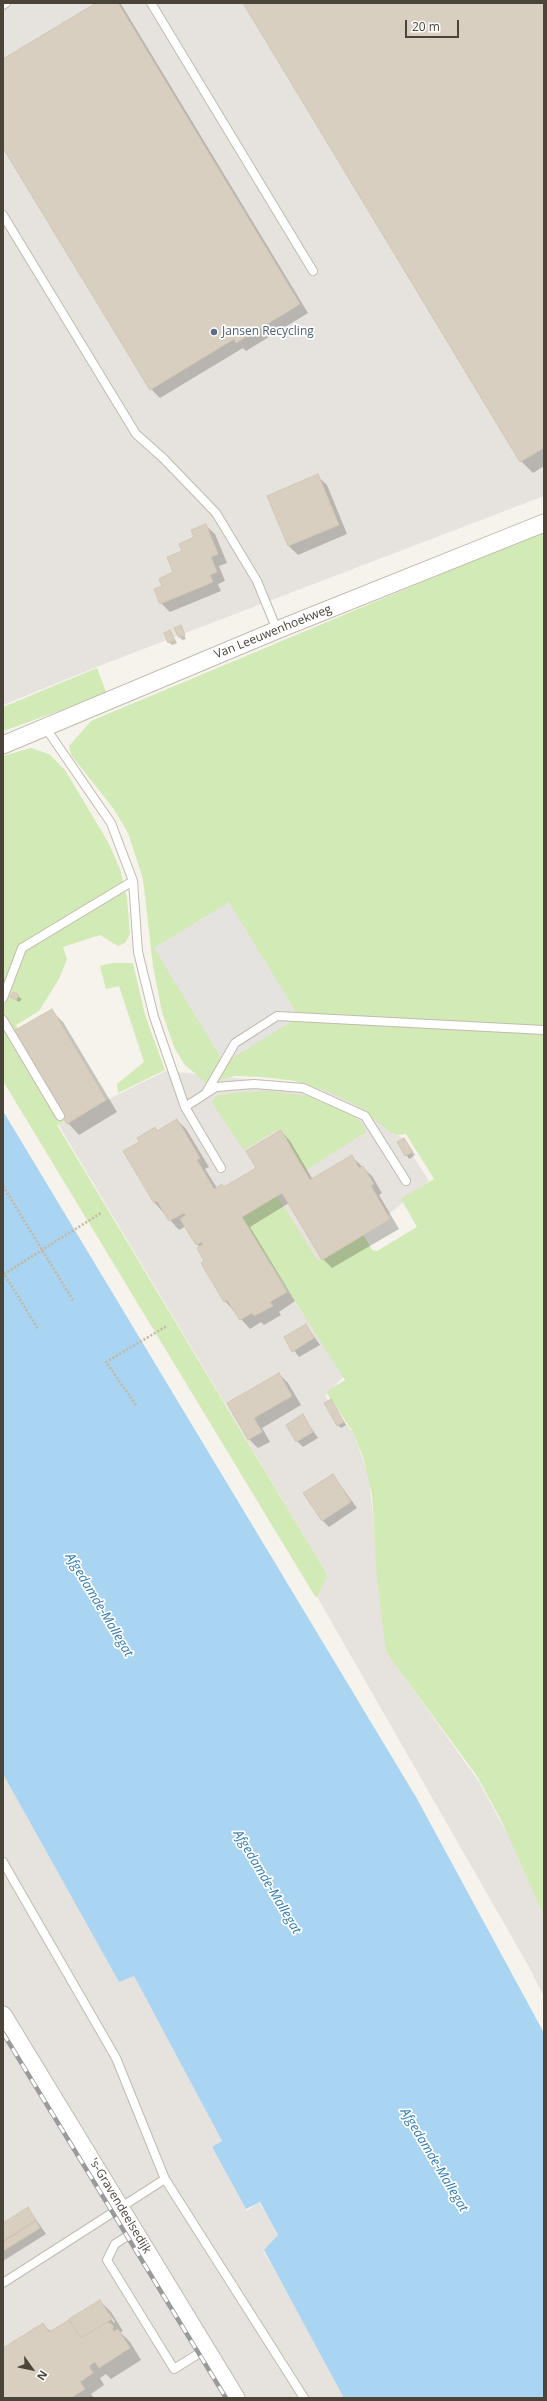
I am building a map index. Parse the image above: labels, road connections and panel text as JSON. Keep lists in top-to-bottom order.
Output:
{
  "streets": {
    "street": ["Van Leeuwenhoekweg", "'s-Gravendeelsedijk"]
  },
  "water": ["Afgedamde-Mallegat"],
  "places": ["Jansen Recycling"],
  "scale_bar": "20 m",
  "north": "bottom right"
}
